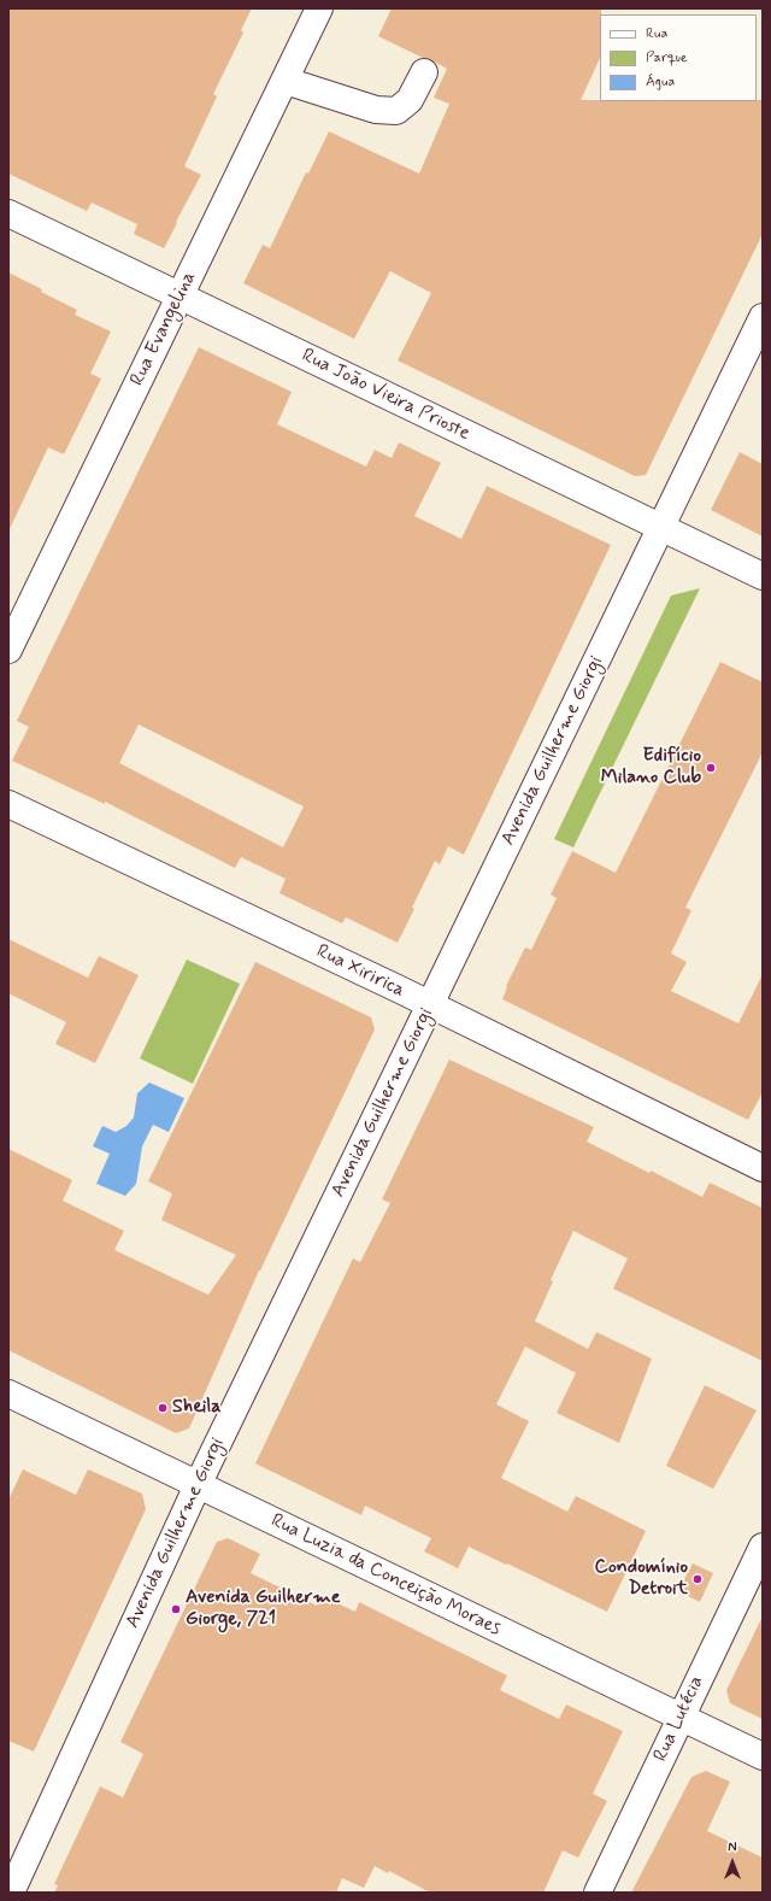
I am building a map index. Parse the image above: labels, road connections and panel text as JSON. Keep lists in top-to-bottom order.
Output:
{
  "streets": {
    "street": [
      "Rua Evangelina",
      "Rua João Vieira Prioste",
      "Avenida Guilherme Giorgi",
      "Rua Xiririca",
      "Rua Luzia da Conceição Moraes",
      "Rua Lutécia"
    ]
  },
  "crossings": [
    ["Rua Evangelina", "Rua João Vieira Prioste"],
    ["Rua João Vieira Prioste", "Avenida Guilherme Giorgi"],
    ["Avenida Guilherme Giorgi", "Rua Xiririca"],
    ["Avenida Guilherme Giorgi", "Rua Luzia da Conceição Moraes"],
    ["Rua Luzia da Conceição Moraes", "Rua Lutécia"]
  ],
  "places": [
    "Edifício Milano Club",
    "Sheila",
    "Condomínio Detroit",
    "Avenida Guilherme Giorge, 721"
  ],
  "legend": ["Rua", "Parque", "Água"],
  "north": "top"
}
